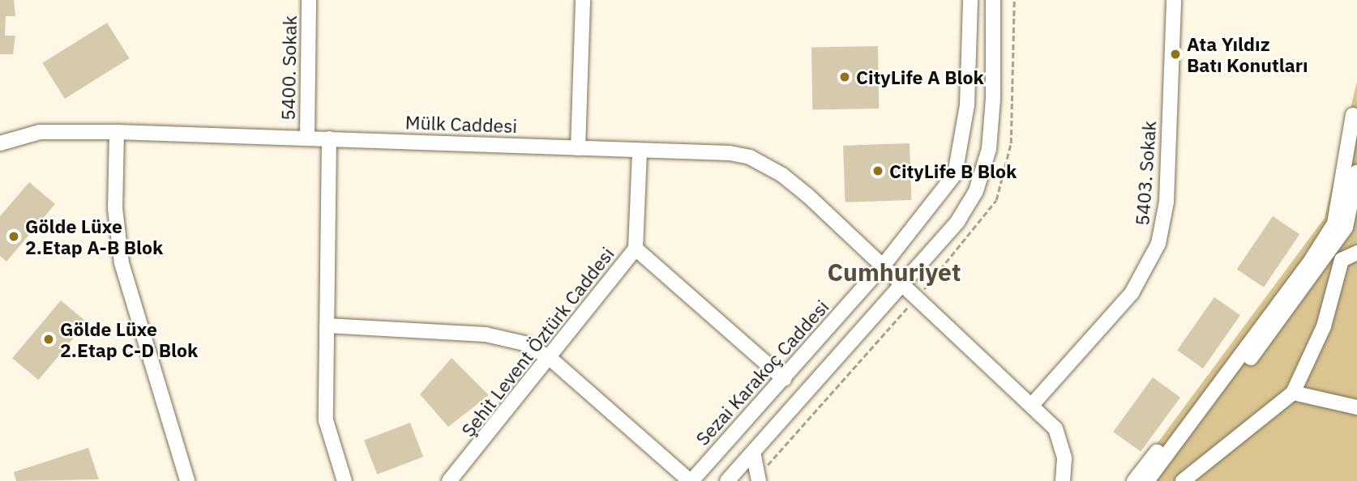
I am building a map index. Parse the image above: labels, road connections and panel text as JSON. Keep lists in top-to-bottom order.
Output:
{
  "streets": {
    "street": [
      "5400. Sokak",
      "Mülk Caddesi",
      "5403. Sokak",
      "Şehit Levent Öztürk Caddesi",
      "Sezai Karakoç Caddesi"
    ]
  },
  "crossings": [
    ["5400. Sokak", "Mülk Caddesi"],
    ["Mülk Caddesi", "5403. Sokak"],
    ["Mülk Caddesi", "Şehit Levent Öztürk Caddesi"],
    ["Mülk Caddesi", "Sezai Karakoç Caddesi"]
  ],
  "districts": ["Cumhuriyet"],
  "places": [
    "Ata Yıldız Batı Konutları",
    "CityLife A Blok",
    "CityLife B Blok",
    "Gölde Lüxe 2.Etap A-B Blok",
    "Gölde Lüxe 2.Etap C-D Blok"
  ]
}
